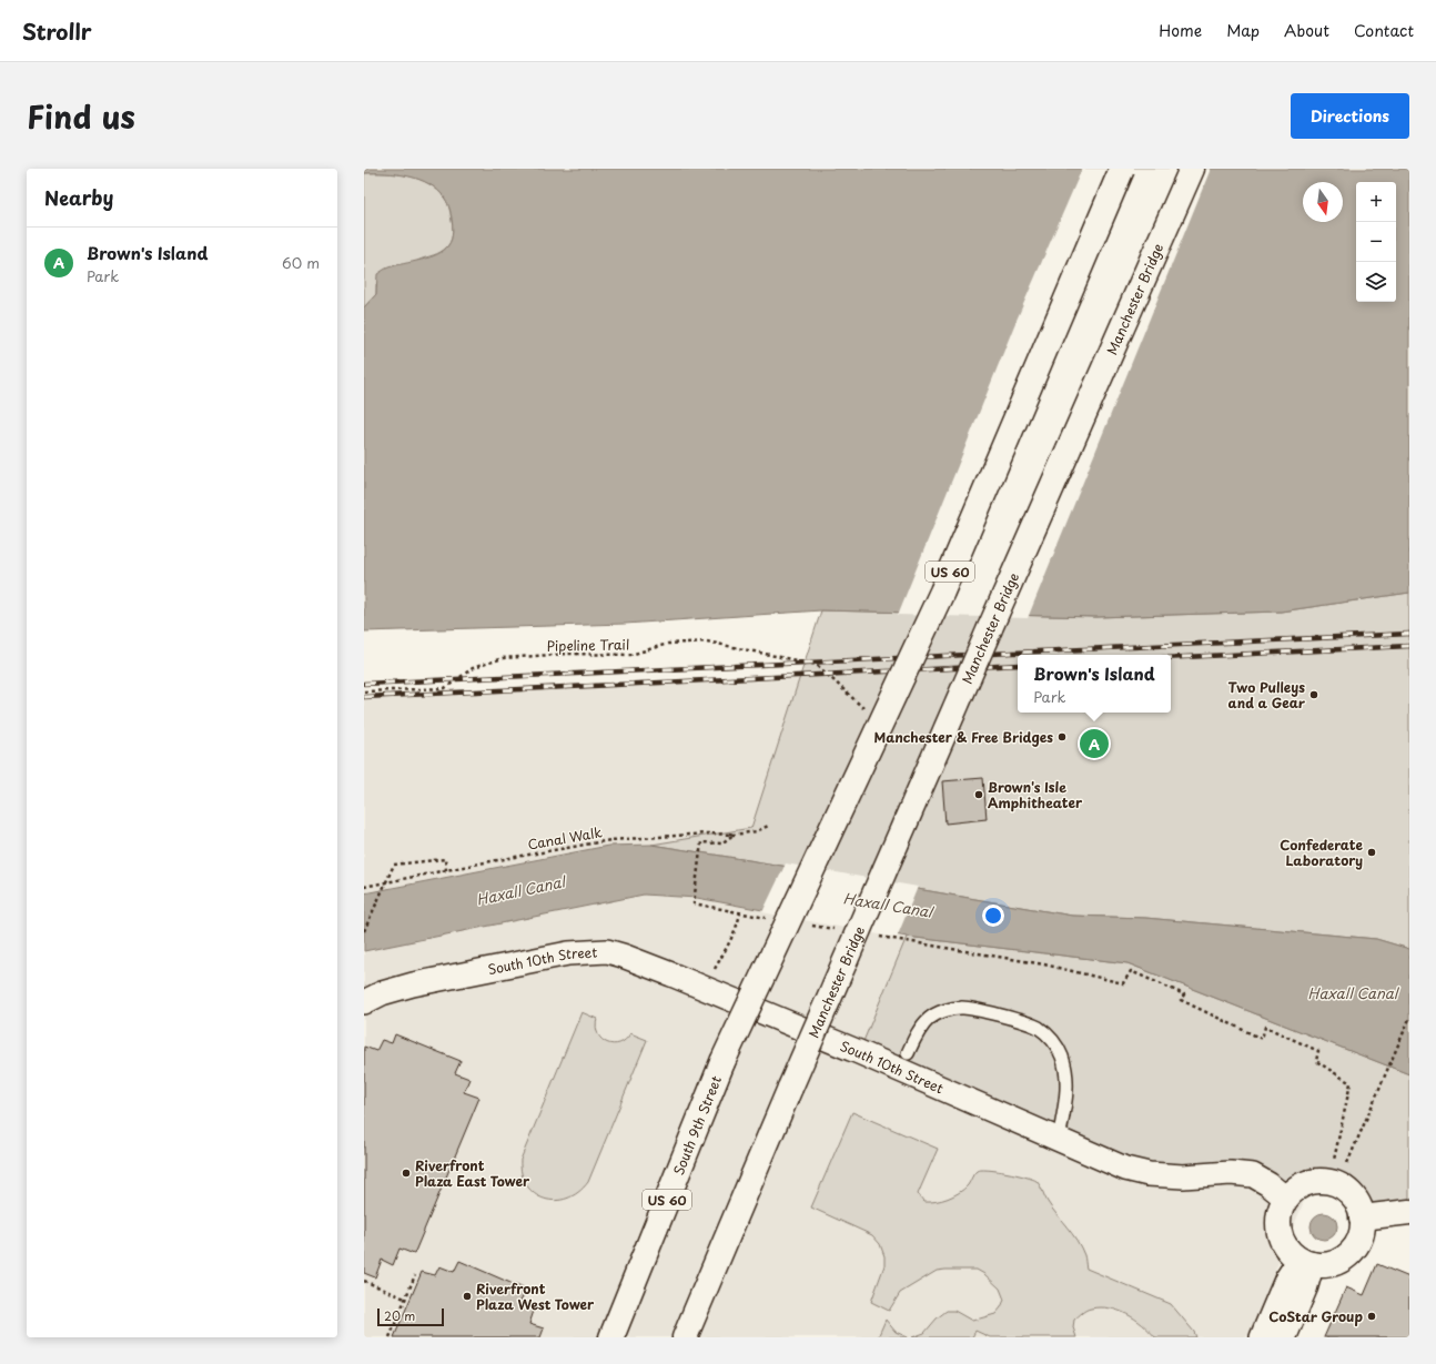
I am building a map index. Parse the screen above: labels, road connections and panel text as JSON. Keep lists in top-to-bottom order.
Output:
{
  "streets": {
    "main road": ["Manchester Bridge", "US 60", "South 9th Street"],
    "street": ["South 10th Street"],
    "path": ["Pipeline Trail", "Canal Walk"]
  },
  "water": ["Haxall Canal"],
  "places": [
    "Two Pulleys and a Gear",
    "Manchester & Free Bridges",
    "Brown's Isle Amphitheater",
    "Confederate Laboratory",
    "Riverfront Plaza East Tower",
    "Riverfront Plaza West Tower",
    "CoStar Group"
  ],
  "scale_bar": "20 m",
  "north": "bottom",
  "page": {
    "header": "Strollr",
    "nav": [
      "Home",
      "Map",
      "About",
      "Contact"
    ],
    "title": "Find us",
    "buttons": "Directions",
    "heading": "Nearby",
    "map_buttons": ["+", "−"],
    "list": [
      {
        "mark": "A",
        "name": "Brown's Island",
        "note": "Park",
        "value": "60 m"
      }
    ],
    "popup": ["Brown's Island", "Park"],
    "pins": "A",
    "scale": "20 m"
  }
}
